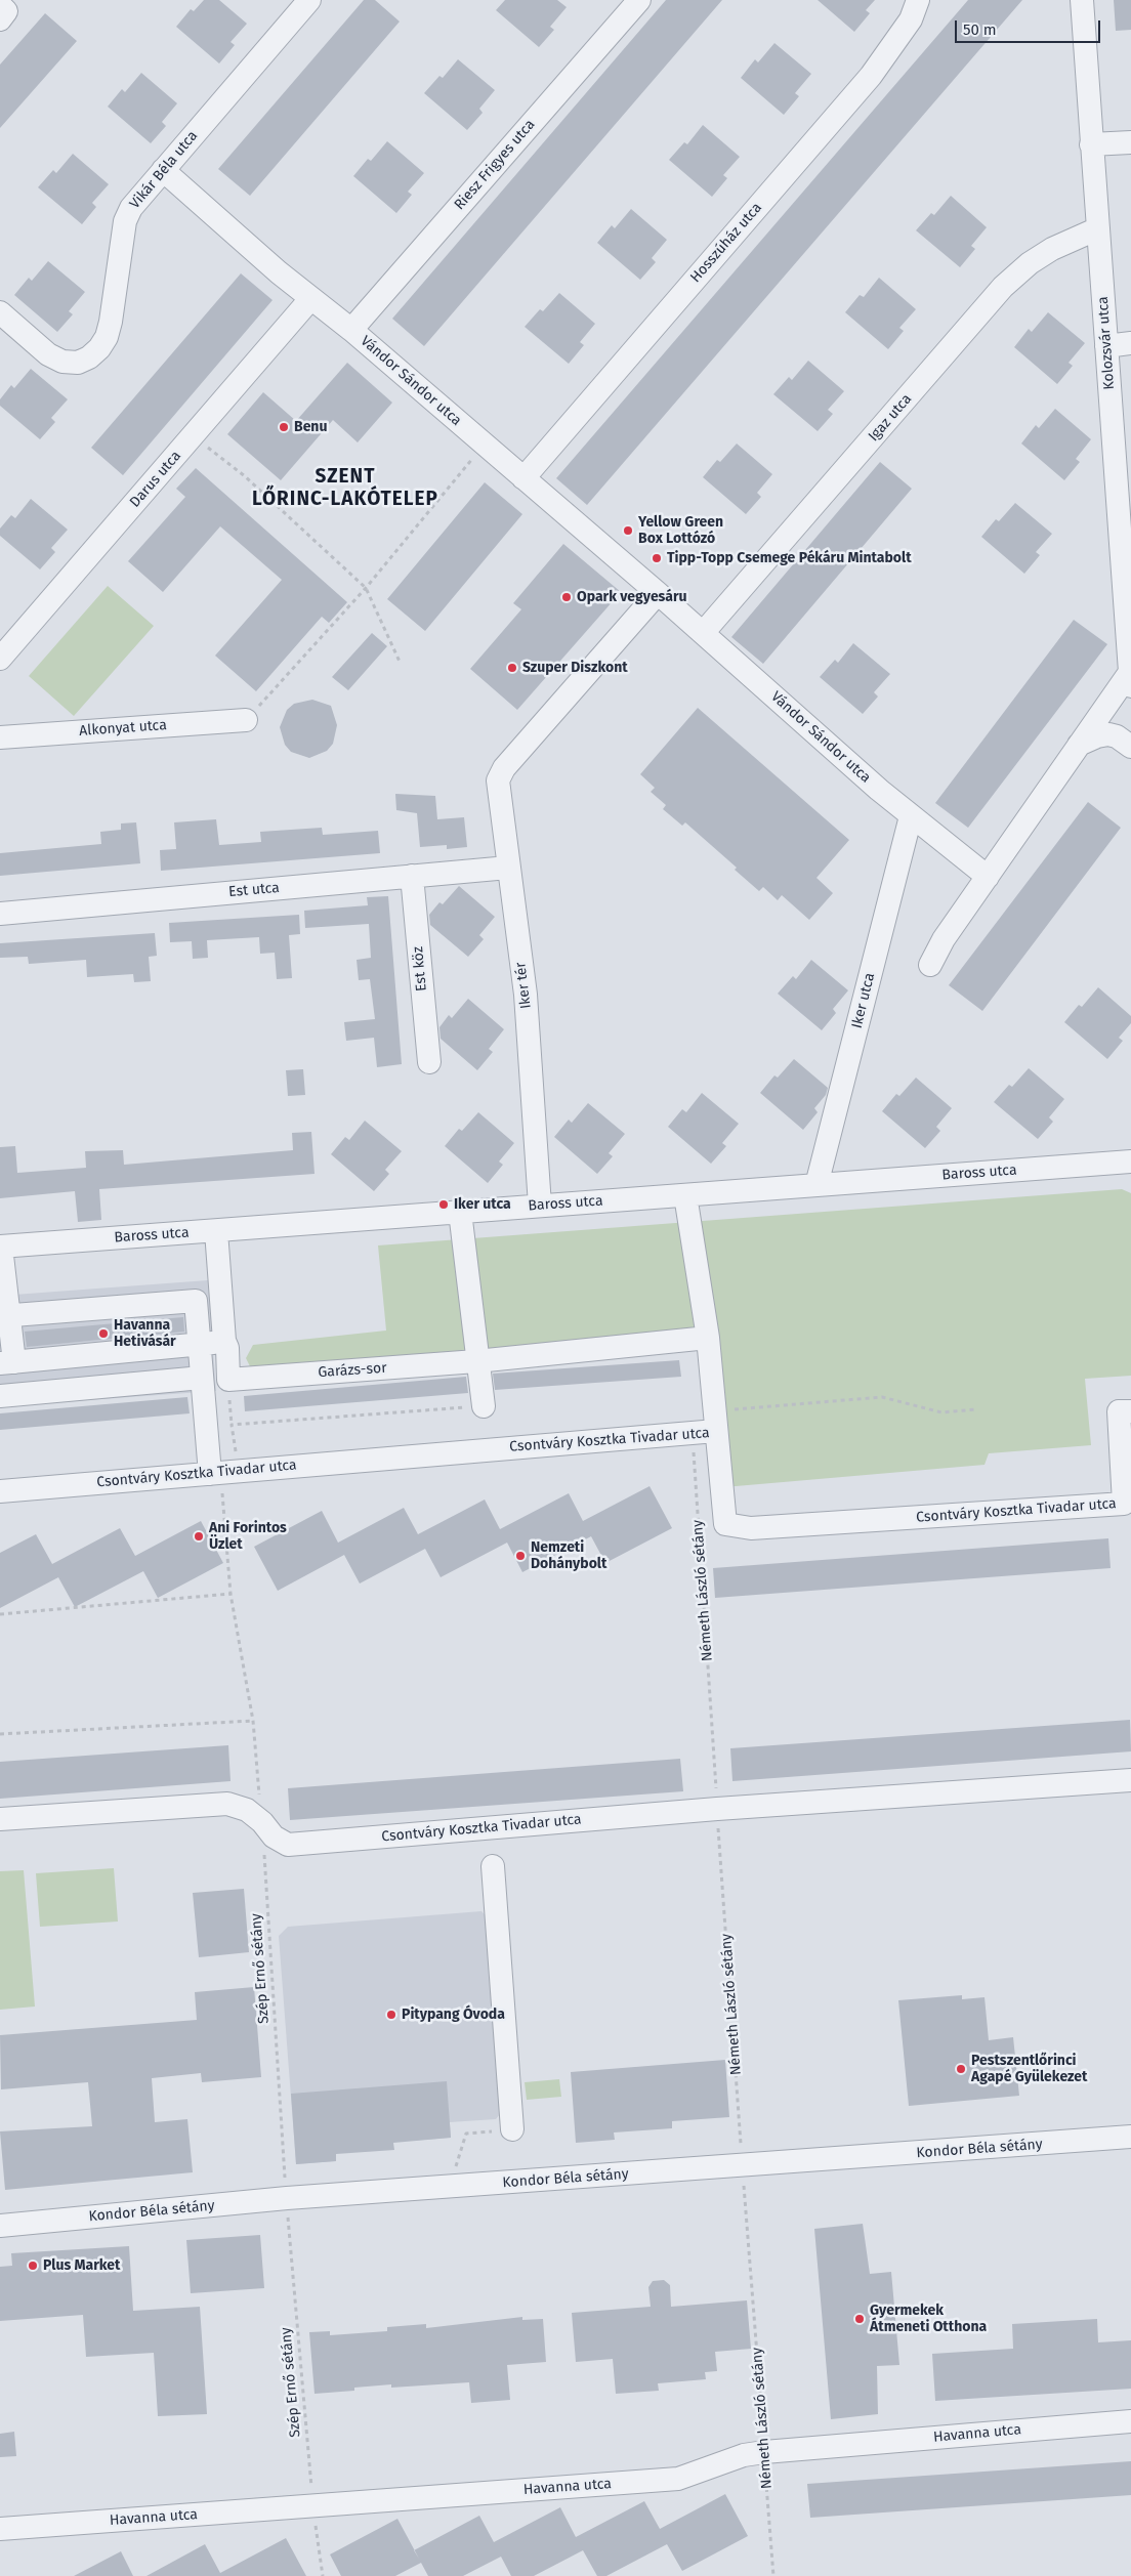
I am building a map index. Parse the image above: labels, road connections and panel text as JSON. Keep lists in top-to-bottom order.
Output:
{
  "streets": {
    "street": [
      "Riesz Frigyes utca",
      "Vikár Béla utca",
      "Hosszúház utca",
      "Kolozsvár utca",
      "Vándor Sándor utca",
      "Igaz utca",
      "Darus utca",
      "Alkonyat utca",
      "Est utca",
      "Est köz",
      "Iker tér",
      "Iker utca",
      "Baross utca",
      "Garázs-sor",
      "Csontváry Kosztka Tivadar utca",
      "Kondor Béla sétány",
      "Havanna utca"
    ],
    "path": ["Németh László sétány", "Szép Ernő sétány"]
  },
  "crossings": [
    ["Riesz Frigyes utca", "Vándor Sándor utca"],
    ["Vikár Béla utca", "Vándor Sándor utca"],
    ["Hosszúház utca", "Vándor Sándor utca"],
    ["Kolozsvár utca", "Igaz utca"],
    ["Vándor Sándor utca", "Igaz utca"],
    ["Vándor Sándor utca", "Darus utca"],
    ["Vándor Sándor utca", "Iker tér"],
    ["Vándor Sándor utca", "Iker utca"],
    ["Est utca", "Est köz"],
    ["Est utca", "Iker tér"],
    ["Iker tér", "Baross utca"],
    ["Iker utca", "Baross utca"],
    ["Csontváry Kosztka Tivadar utca", "Németh László sétány"],
    ["Csontváry Kosztka Tivadar utca", "Szép Ernő sétány"],
    ["Németh László sétány", "Kondor Béla sétány"],
    ["Németh László sétány", "Havanna utca"],
    ["Szép Ernő sétány", "Kondor Béla sétány"]
  ],
  "districts": ["SZENT LŐRINC-LAKÓTELEP"],
  "places": [
    "Benu",
    "Yellow Green Box Lottózó",
    "Tipp-Topp Csemege Pékáru Mintabolt",
    "Opark vegyesáru",
    "Szuper Diszkont",
    "Iker utca",
    "Havanna Hetivásár",
    "Ani Forintos Üzlet",
    "Nemzeti Dohánybolt",
    "Pitypang Óvoda",
    "Pestszentlőrinci Agapé Gyülekezet",
    "Plus Market",
    "Gyermekek Átmeneti Otthona"
  ],
  "scale_bar": "50 m"
}
